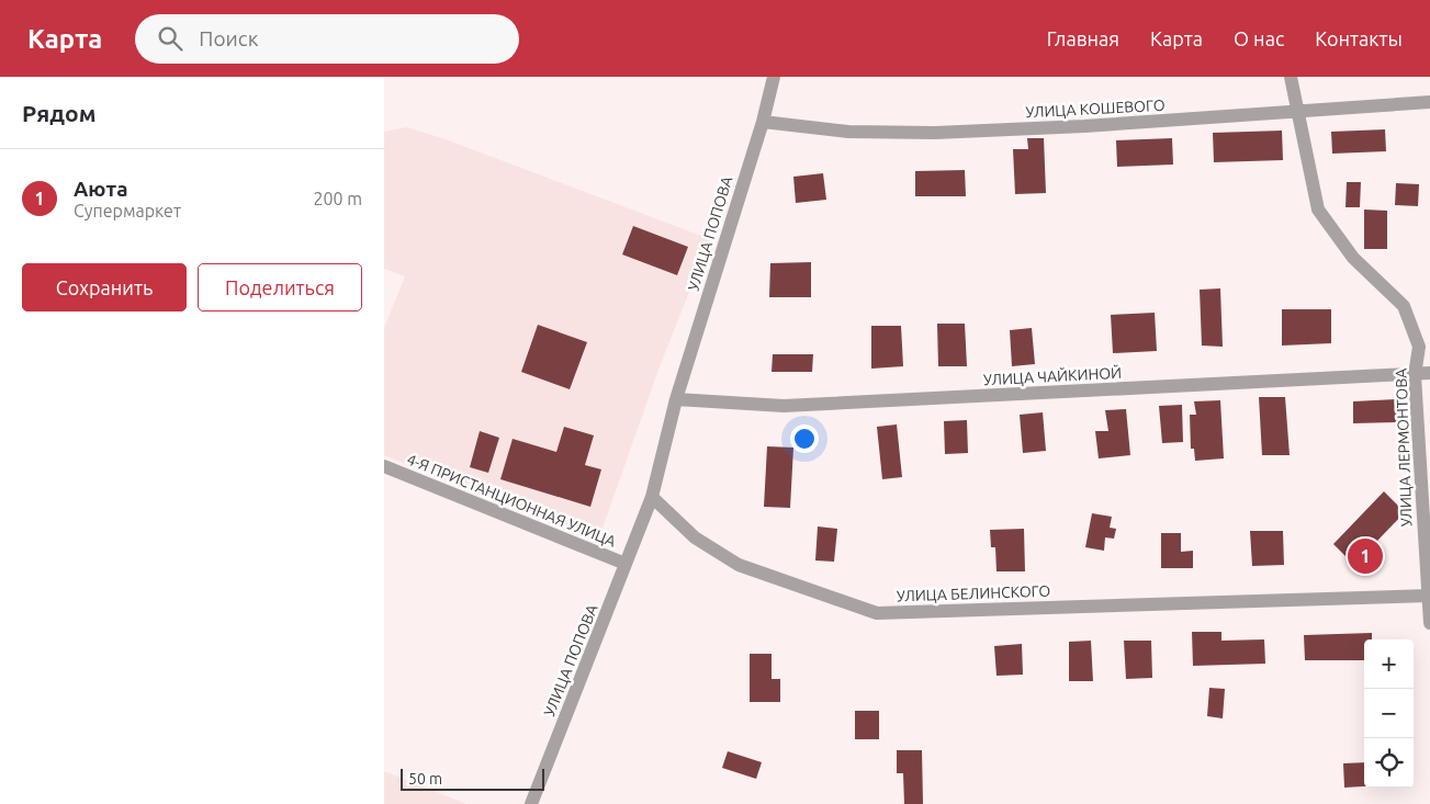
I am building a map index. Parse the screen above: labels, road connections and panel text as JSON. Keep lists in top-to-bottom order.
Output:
{
  "streets": {
    "street": [
      "УЛИЦА КОШЕВОГО",
      "УЛИЦА ПОПОВА",
      "УЛИЦА ЧАЙКИНОЙ",
      "УЛИЦА ЛЕРМОНТОВА",
      "4-Я ПРИСТАНЦИОННАЯ УЛИЦА",
      "УЛИЦА БЕЛИНСКОГО"
    ]
  },
  "crossings": [
    ["УЛИЦА КОШЕВОГО", "УЛИЦА ПОПОВА"],
    ["УЛИЦА КОШЕВОГО", "УЛИЦА ЛЕРМОНТОВА"],
    ["УЛИЦА ПОПОВА", "УЛИЦА ЧАЙКИНОЙ"],
    ["УЛИЦА ПОПОВА", "4-Я ПРИСТАНЦИОННАЯ УЛИЦА"],
    ["УЛИЦА ПОПОВА", "УЛИЦА БЕЛИНСКОГО"],
    ["УЛИЦА ЧАЙКИНОЙ", "УЛИЦА ЛЕРМОНТОВА"],
    ["УЛИЦА ЛЕРМОНТОВА", "УЛИЦА БЕЛИНСКОГО"]
  ],
  "scale_bar": "50 m",
  "page": {
    "header": "Карта",
    "search": "Поиск",
    "nav": [
      "Главная",
      "Карта",
      "О нас",
      "Контакты"
    ],
    "heading": "Рядом",
    "list": [
      {
        "mark": "1",
        "name": "Аюта",
        "note": "Супермаркет",
        "value": "200 m"
      }
    ],
    "buttons": ["Сохранить", "Поделиться"],
    "pins": "1",
    "map_buttons": ["+", "−"],
    "scale": "50 m"
  }
}
